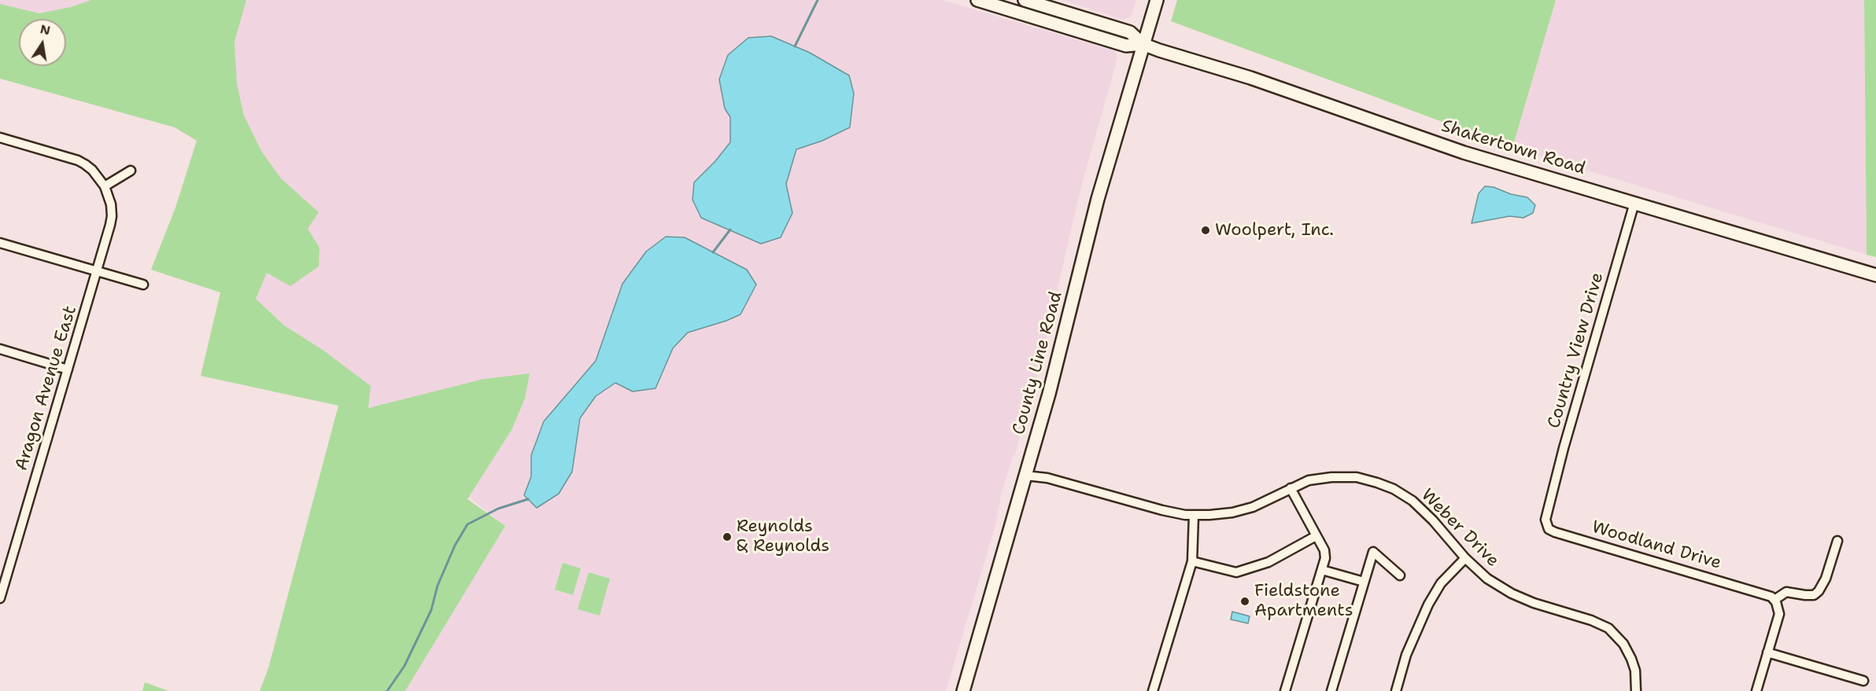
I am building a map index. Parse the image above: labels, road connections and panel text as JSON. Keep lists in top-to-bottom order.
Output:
{
  "streets": {
    "main road": ["Shakertown Road", "County Line Road"],
    "street": [
      "Country View Drive",
      "Aragon Avenue East",
      "Weber Drive",
      "Woodland Drive"
    ]
  },
  "crossings": [
    ["Shakertown Road", "Country View Drive"],
    ["Shakertown Road", "County Line Road"],
    ["Country View Drive", "Woodland Drive"],
    ["County Line Road", "Weber Drive"]
  ],
  "places": ["Woolpert, Inc.", "Reynolds & Reynolds", "Fieldstone Apartments"],
  "north": "top"
}
